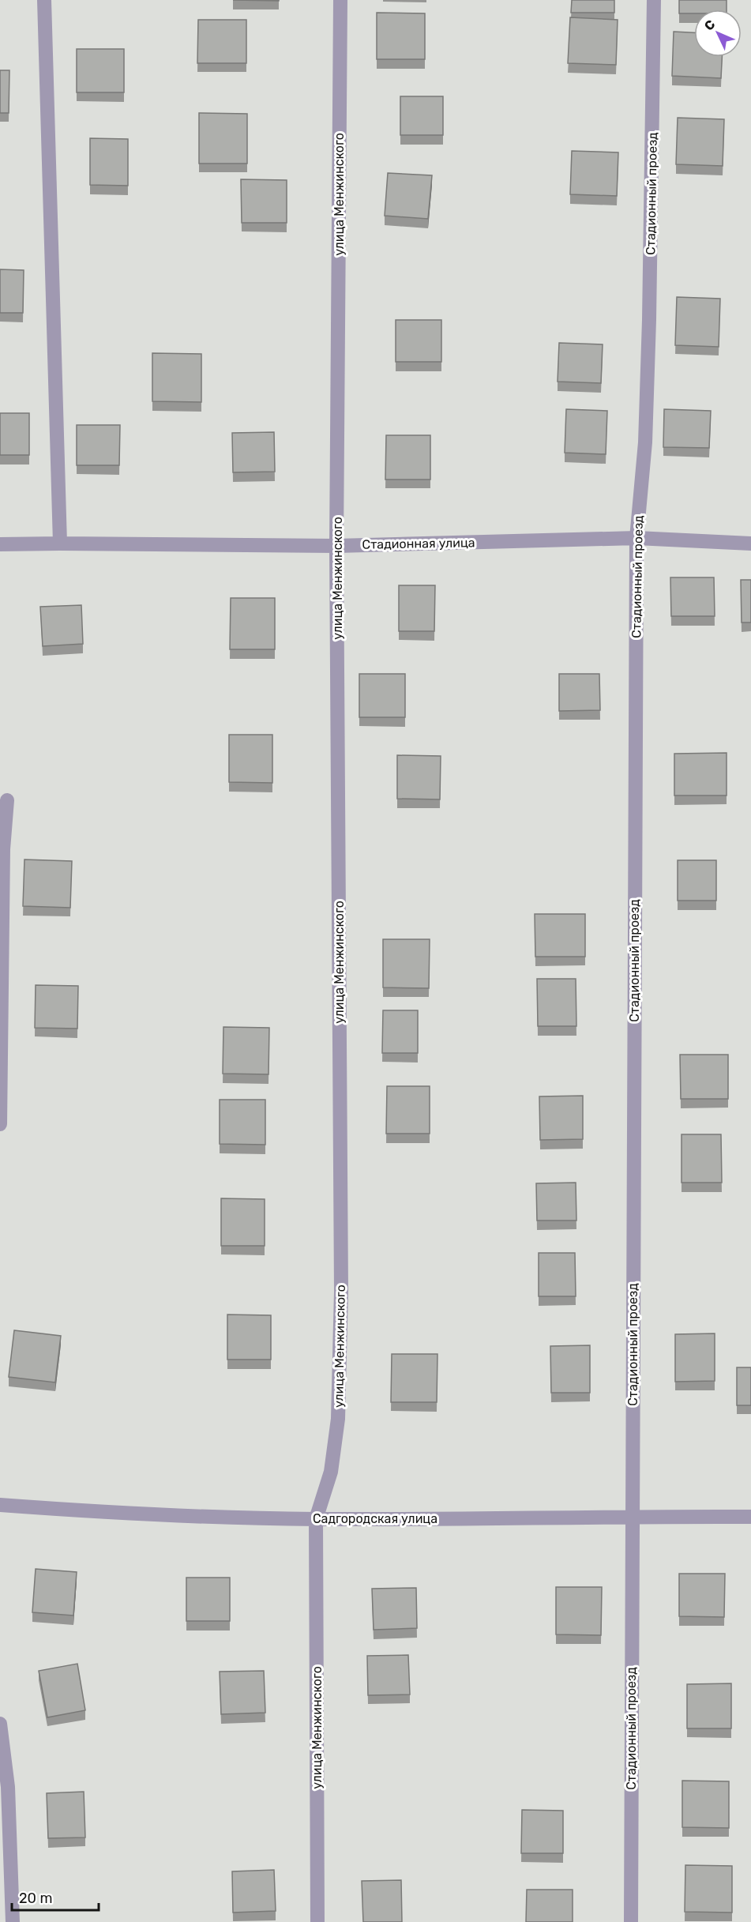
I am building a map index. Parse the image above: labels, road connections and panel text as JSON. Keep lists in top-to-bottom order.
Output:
{
  "streets": {
    "street": [
      "Стадионный проезд",
      "улица Менжинского",
      "Стадионная улица",
      "Садгородская улица"
    ]
  },
  "crossings": [
    ["Стадионный проезд", "Стадионная улица"],
    ["Стадионный проезд", "Садгородская улица"],
    ["улица Менжинского", "Стадионная улица"],
    ["улица Менжинского", "Садгородская улица"]
  ],
  "scale_bar": "20 m",
  "north": "top left"
}
